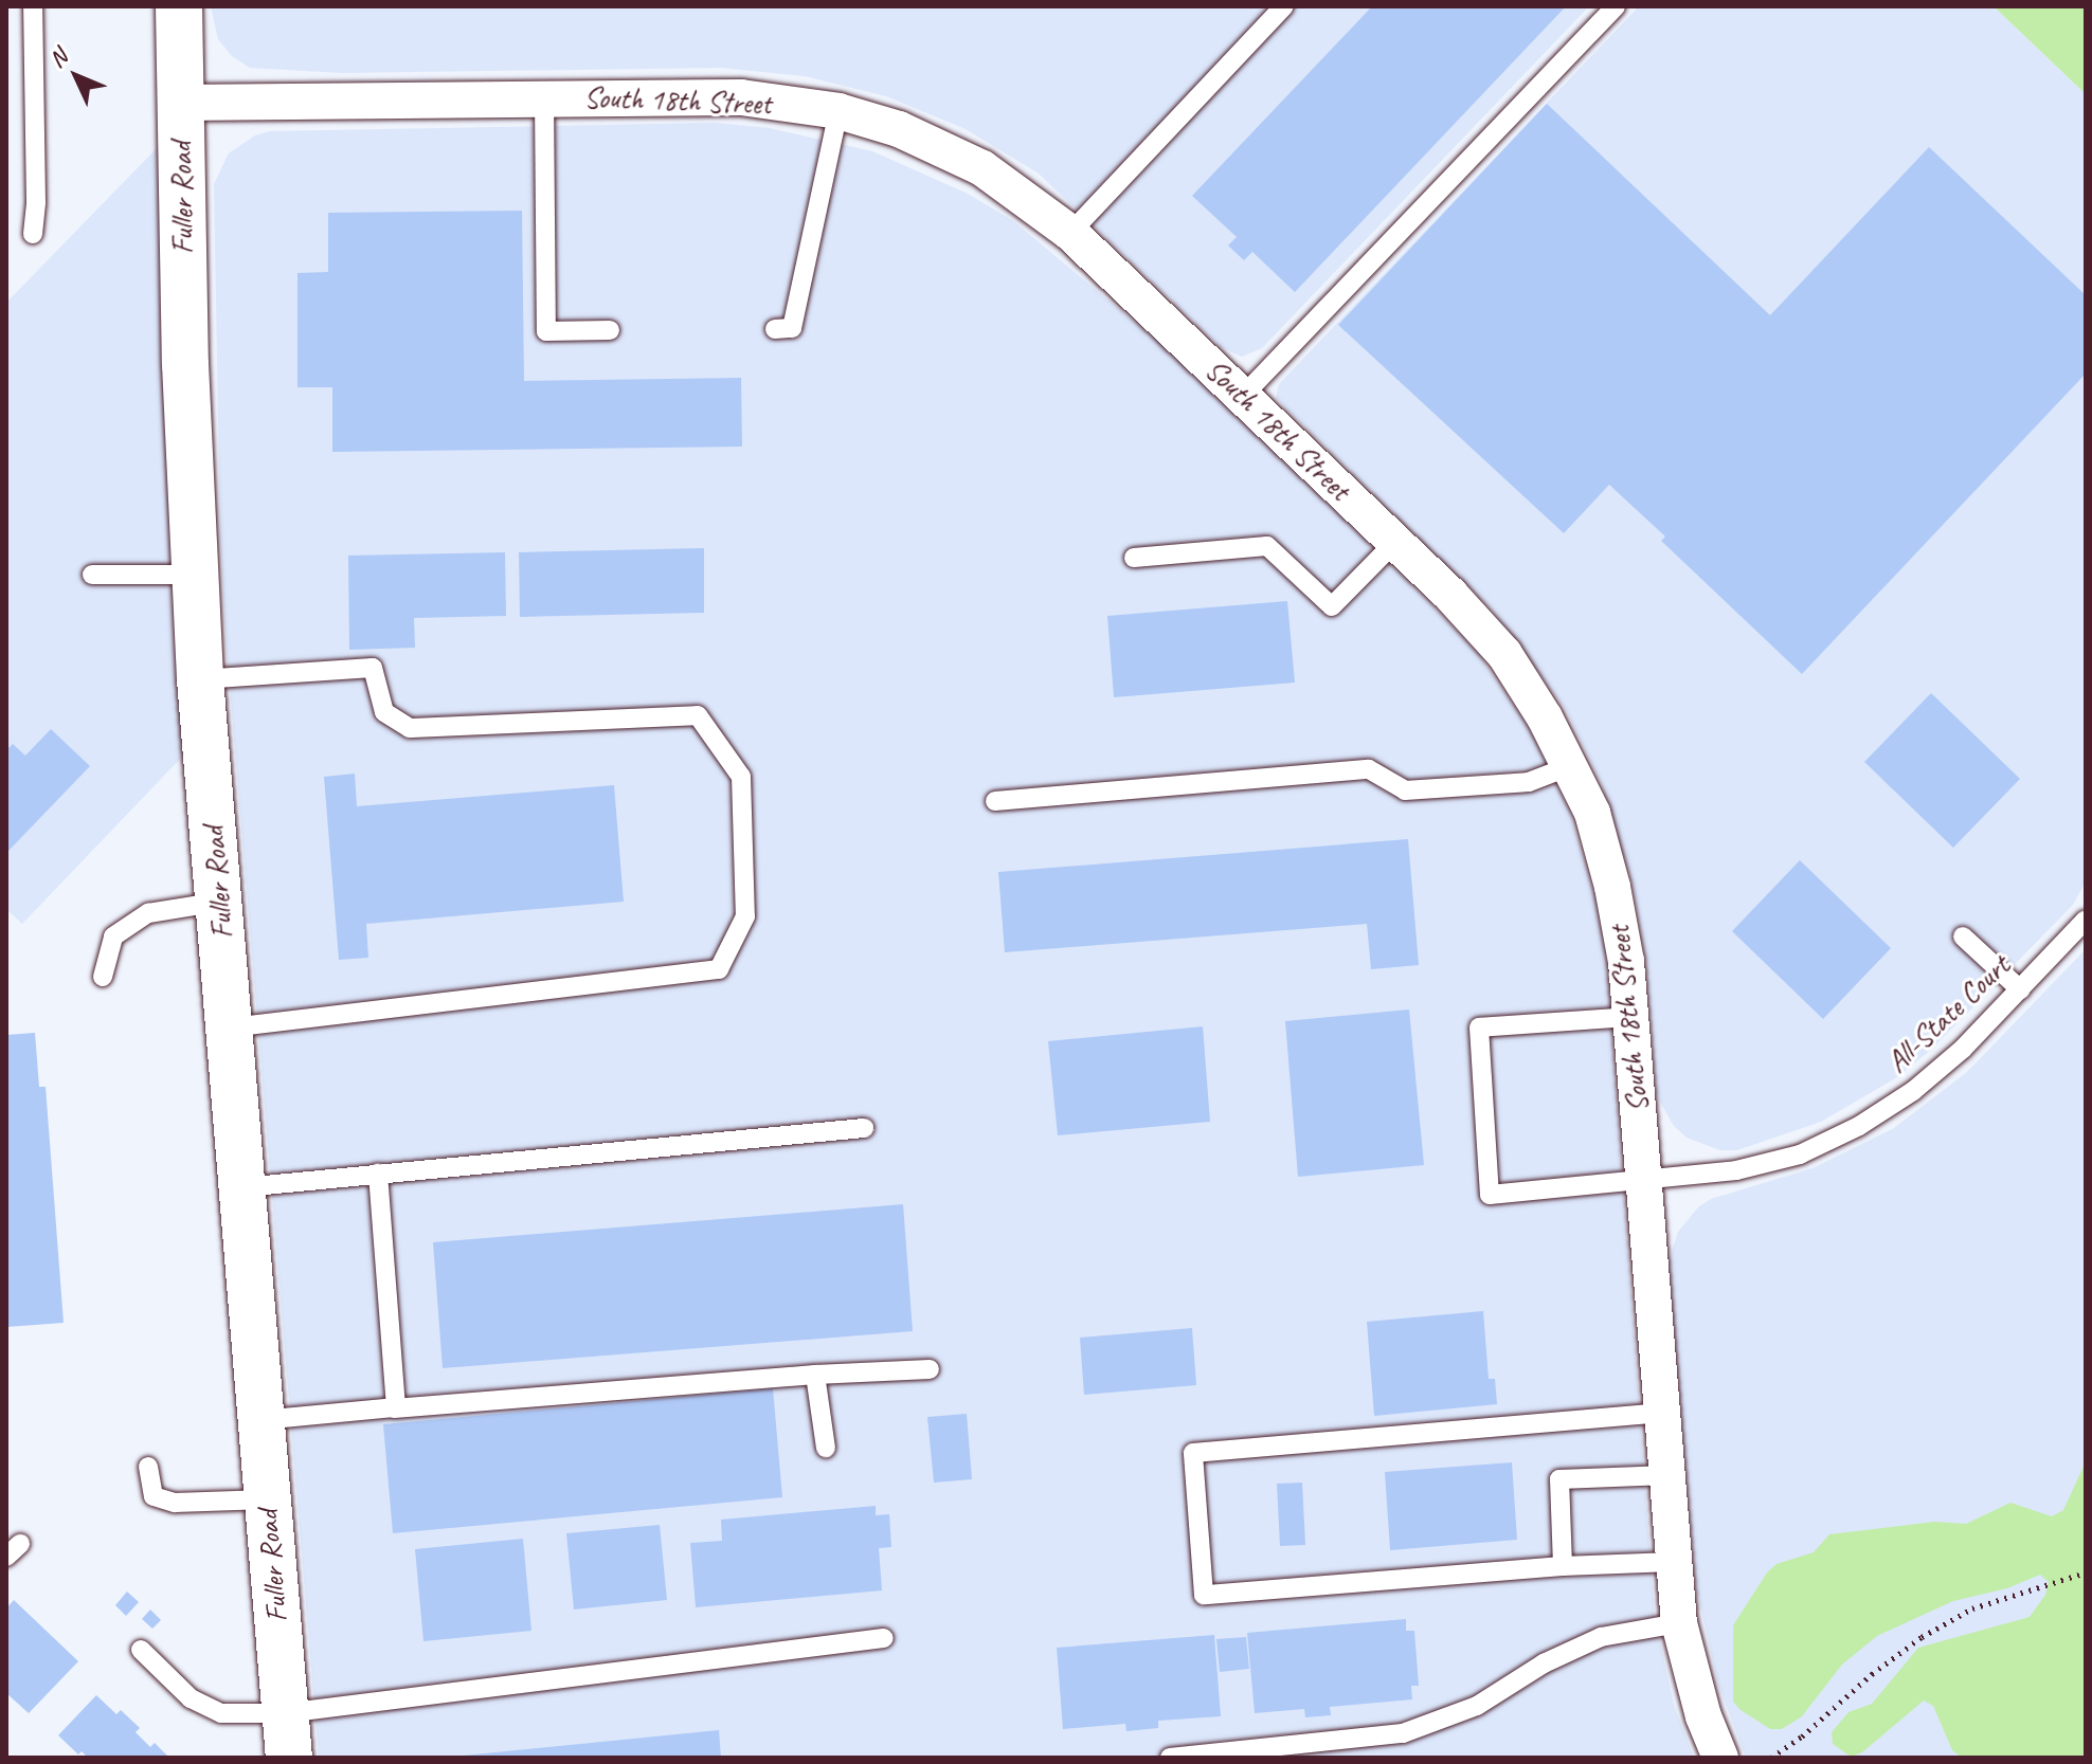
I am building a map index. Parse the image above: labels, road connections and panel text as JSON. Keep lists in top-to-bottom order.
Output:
{
  "streets": {
    "street": ["South 18th Street", "Fuller Road"],
    "lane": ["All-State Court"]
  },
  "crossings": [
    ["South 18th Street", "Fuller Road"],
    ["South 18th Street", "All-State Court"]
  ],
  "north": "top left"
}
